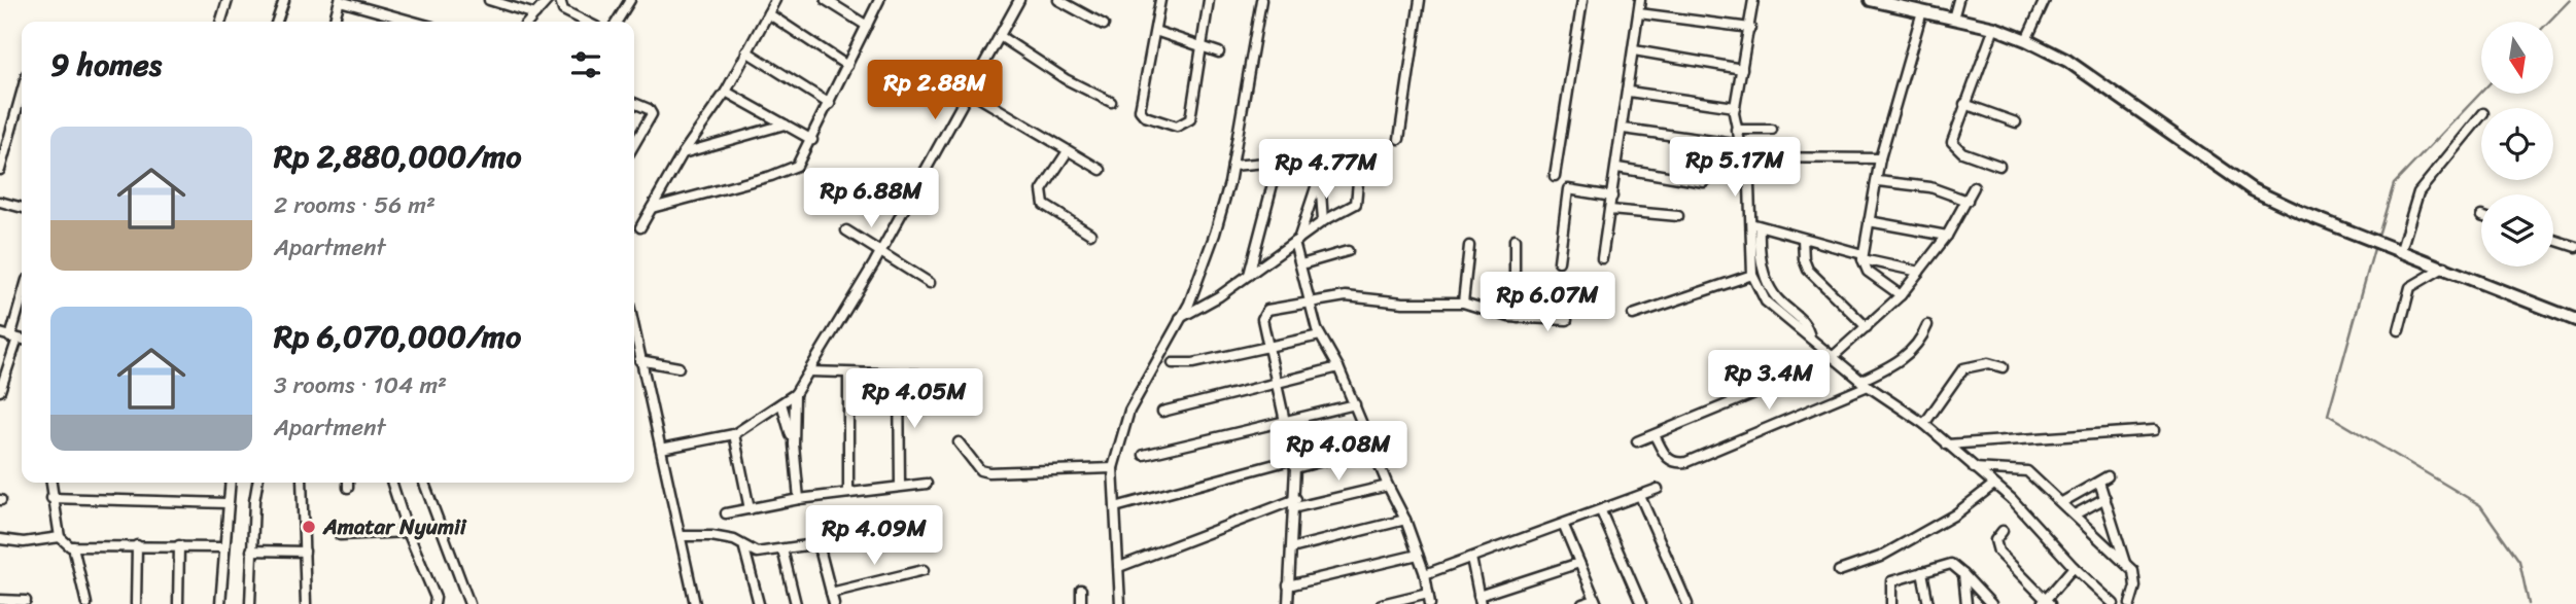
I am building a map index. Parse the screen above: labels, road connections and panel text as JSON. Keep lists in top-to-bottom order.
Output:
{
  "places": ["Amatar Nyumii"],
  "north": "bottom",
  "page": {
    "heading": "9 homes",
    "price": [
      "Rp 2.88M",
      "Rp 5.17M",
      "Rp 4.77M",
      "Rp 6.88M",
      "Rp 6.07M",
      "Rp 3.4M",
      "Rp 4.05M",
      "Rp 4.08M",
      "Rp 4.09M"
    ],
    "list": [
      {
        "name": "Rp 2,880,000/mo",
        "note": "2 rooms · 56 m² · Apartment"
      },
      {
        "name": "Rp 6,070,000/mo",
        "note": "3 rooms · 104 m² · Apartment"
      }
    ]
  }
}
